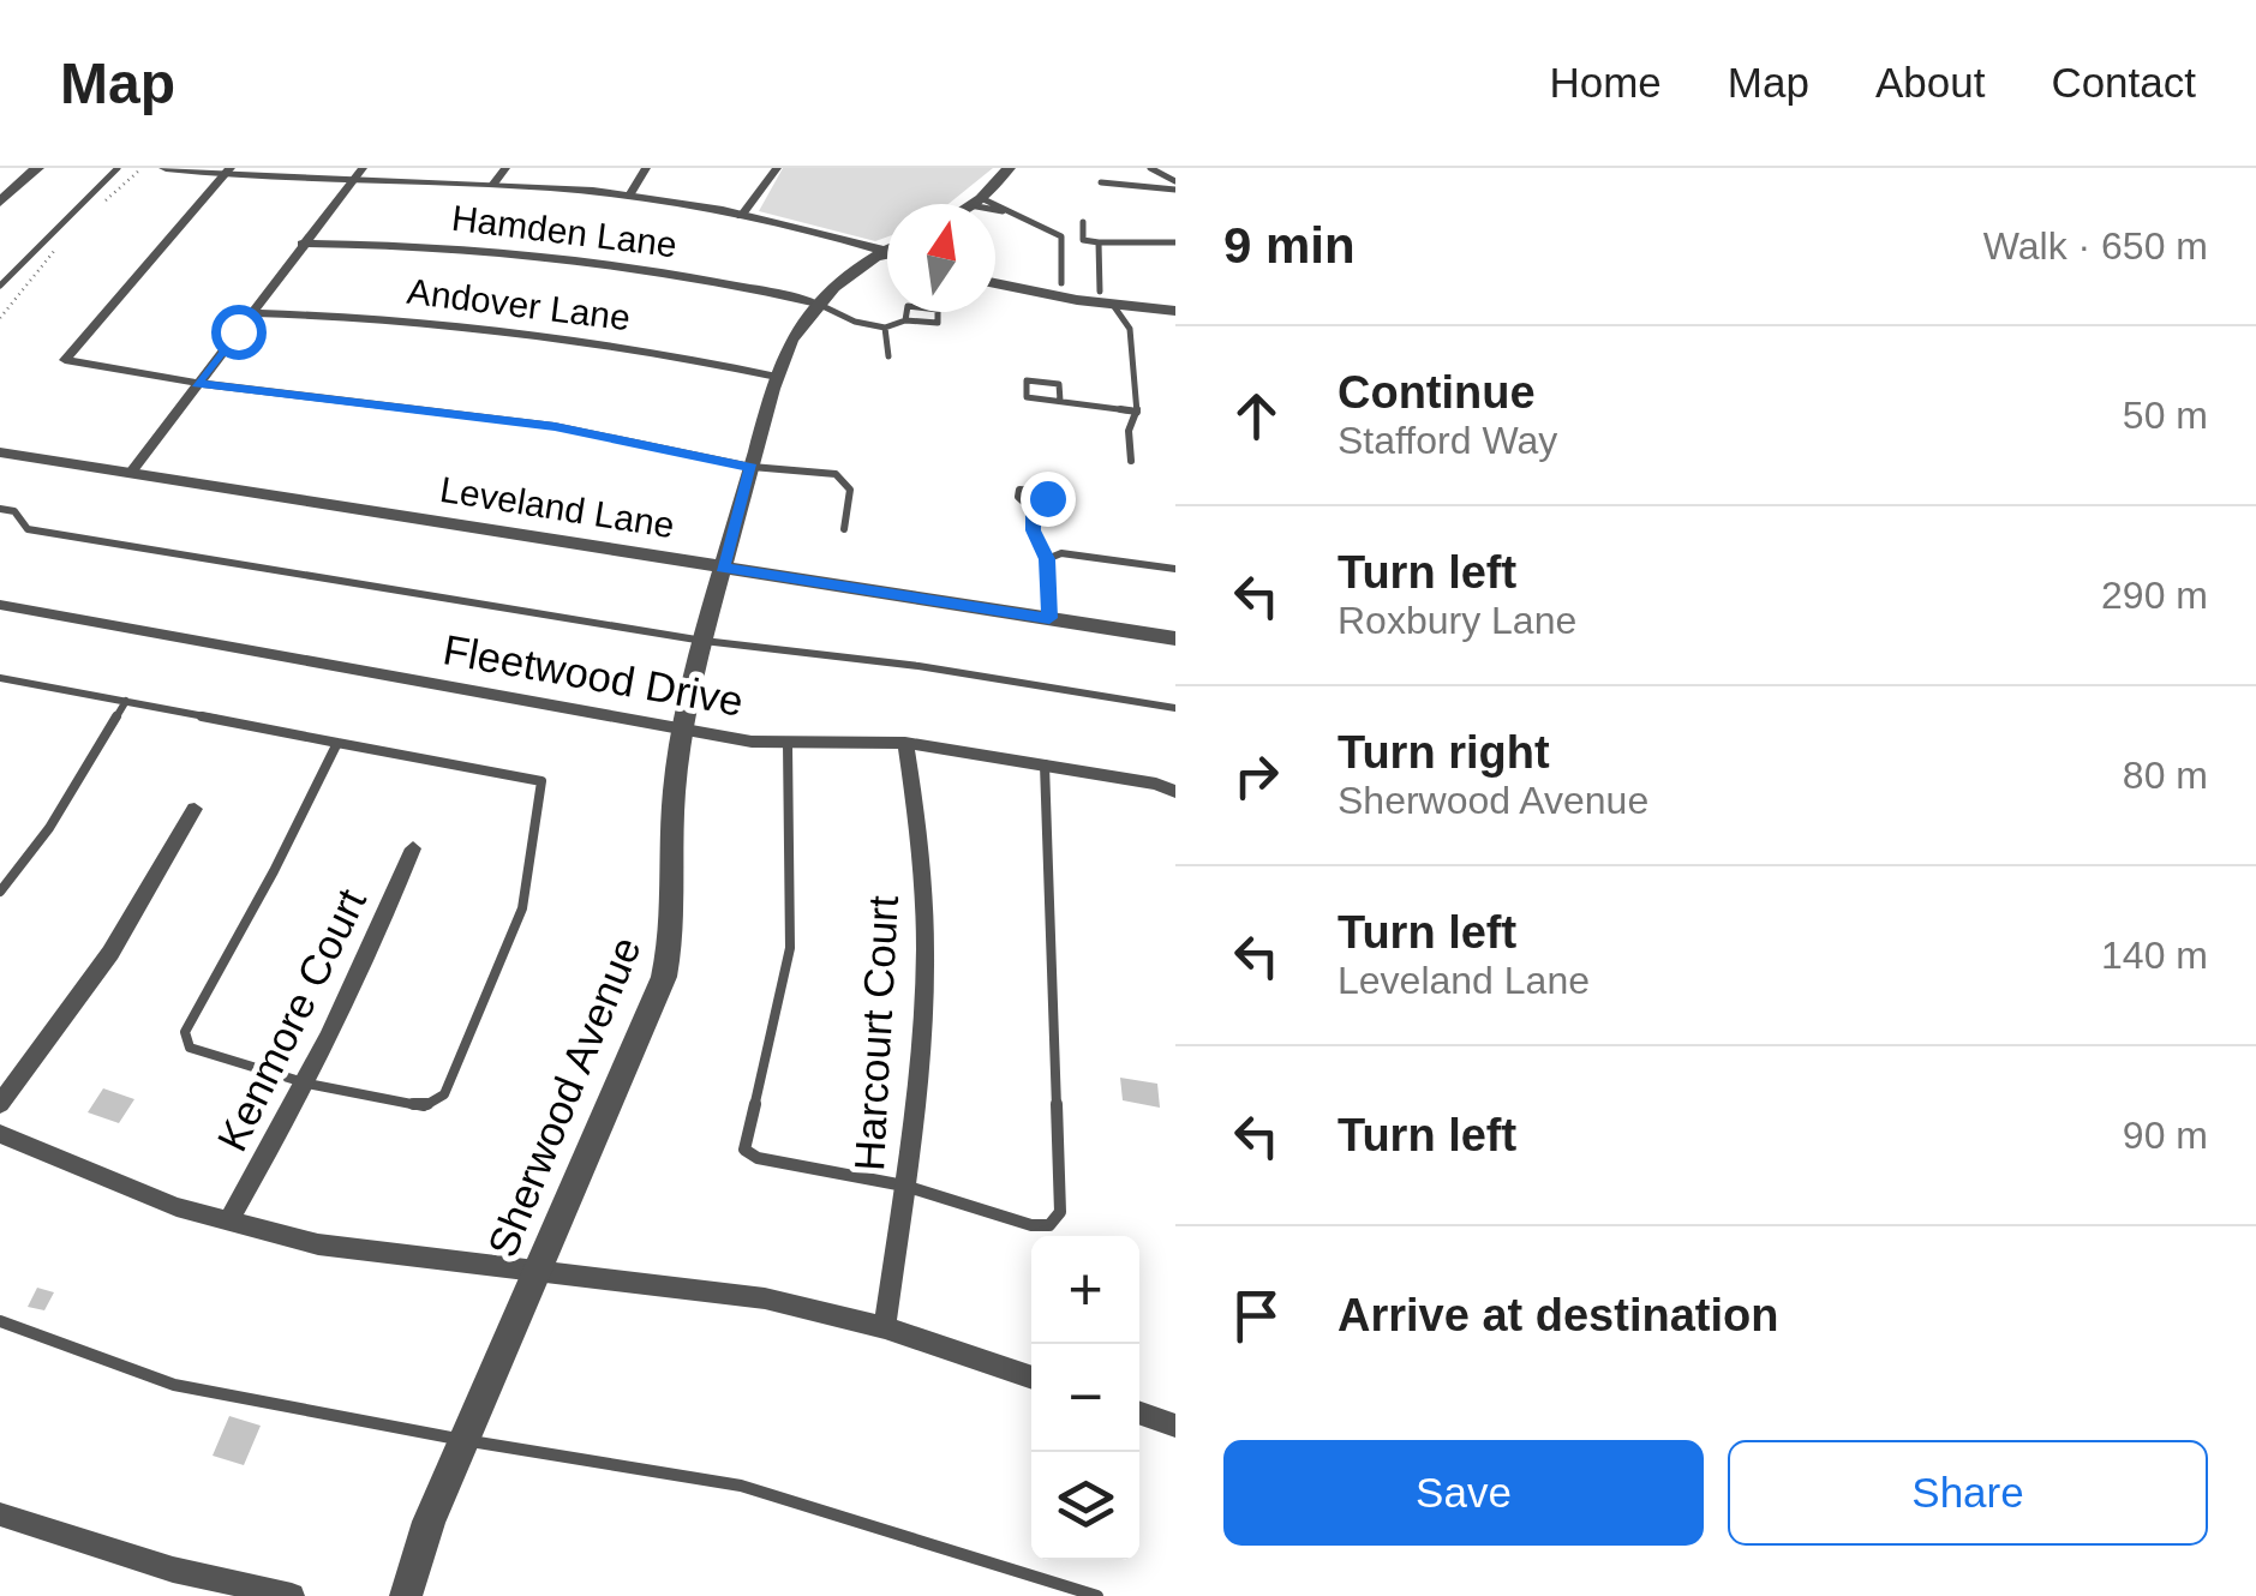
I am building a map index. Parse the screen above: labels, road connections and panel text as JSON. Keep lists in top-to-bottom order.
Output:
{
  "streets": {
    "street": [
      "Hamden Lane",
      "Andover Lane",
      "Leveland Lane",
      "Fleetwood Drive",
      "Kenmore Court",
      "Harcourt Court",
      "Sherwood Avenue"
    ]
  },
  "crossings": [
    ["Hamden Lane", "Sherwood Avenue"],
    ["Andover Lane", "Sherwood Avenue"],
    ["Leveland Lane", "Sherwood Avenue"],
    ["Fleetwood Drive", "Harcourt Court"],
    ["Fleetwood Drive", "Sherwood Avenue"]
  ],
  "north": "top",
  "page": {
    "header": "Map",
    "nav": [
      "Home",
      "Map",
      "About",
      "Contact"
    ],
    "heading": ["9 min", "Walk · 650 m"],
    "list": [
      ["Continue", "Stafford Way", "50 m"],
      ["Turn left", "Roxbury Lane", "290 m"],
      ["Turn right", "Sherwood Avenue", "80 m"],
      ["Turn left", "Leveland Lane", "140 m"],
      ["Turn left", "90 m"],
      "Arrive at destination"
    ],
    "map_buttons": ["+", "−"],
    "buttons": ["Save", "Share"]
  }
}
